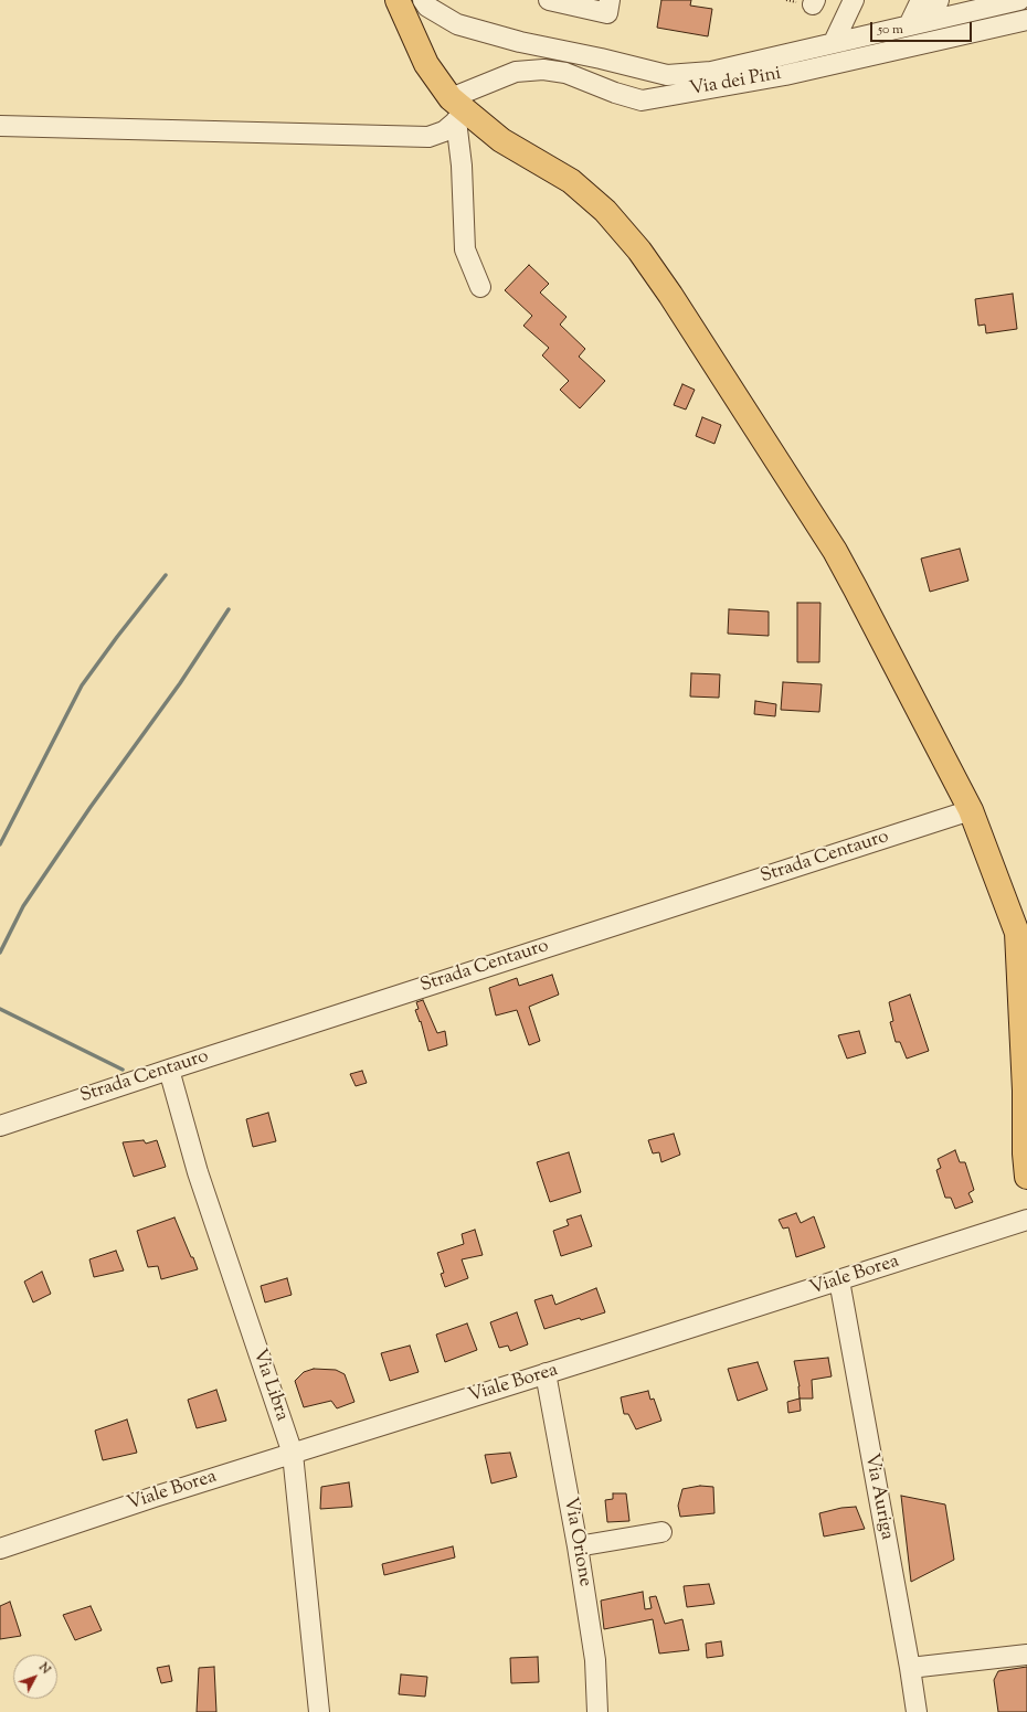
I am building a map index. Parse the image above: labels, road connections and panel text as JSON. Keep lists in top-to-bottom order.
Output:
{
  "streets": {
    "street": [
      "Via dei Pini",
      "Strada Centauro",
      "Viale Borea",
      "Via Libra",
      "Via Auriga",
      "Via Orione"
    ]
  },
  "crossings": [
    ["Strada Centauro", "Via Libra"],
    ["Viale Borea", "Via Libra"],
    ["Viale Borea", "Via Auriga"],
    ["Viale Borea", "Via Orione"]
  ],
  "scale_bar": "50 m",
  "north": "top right"
}
